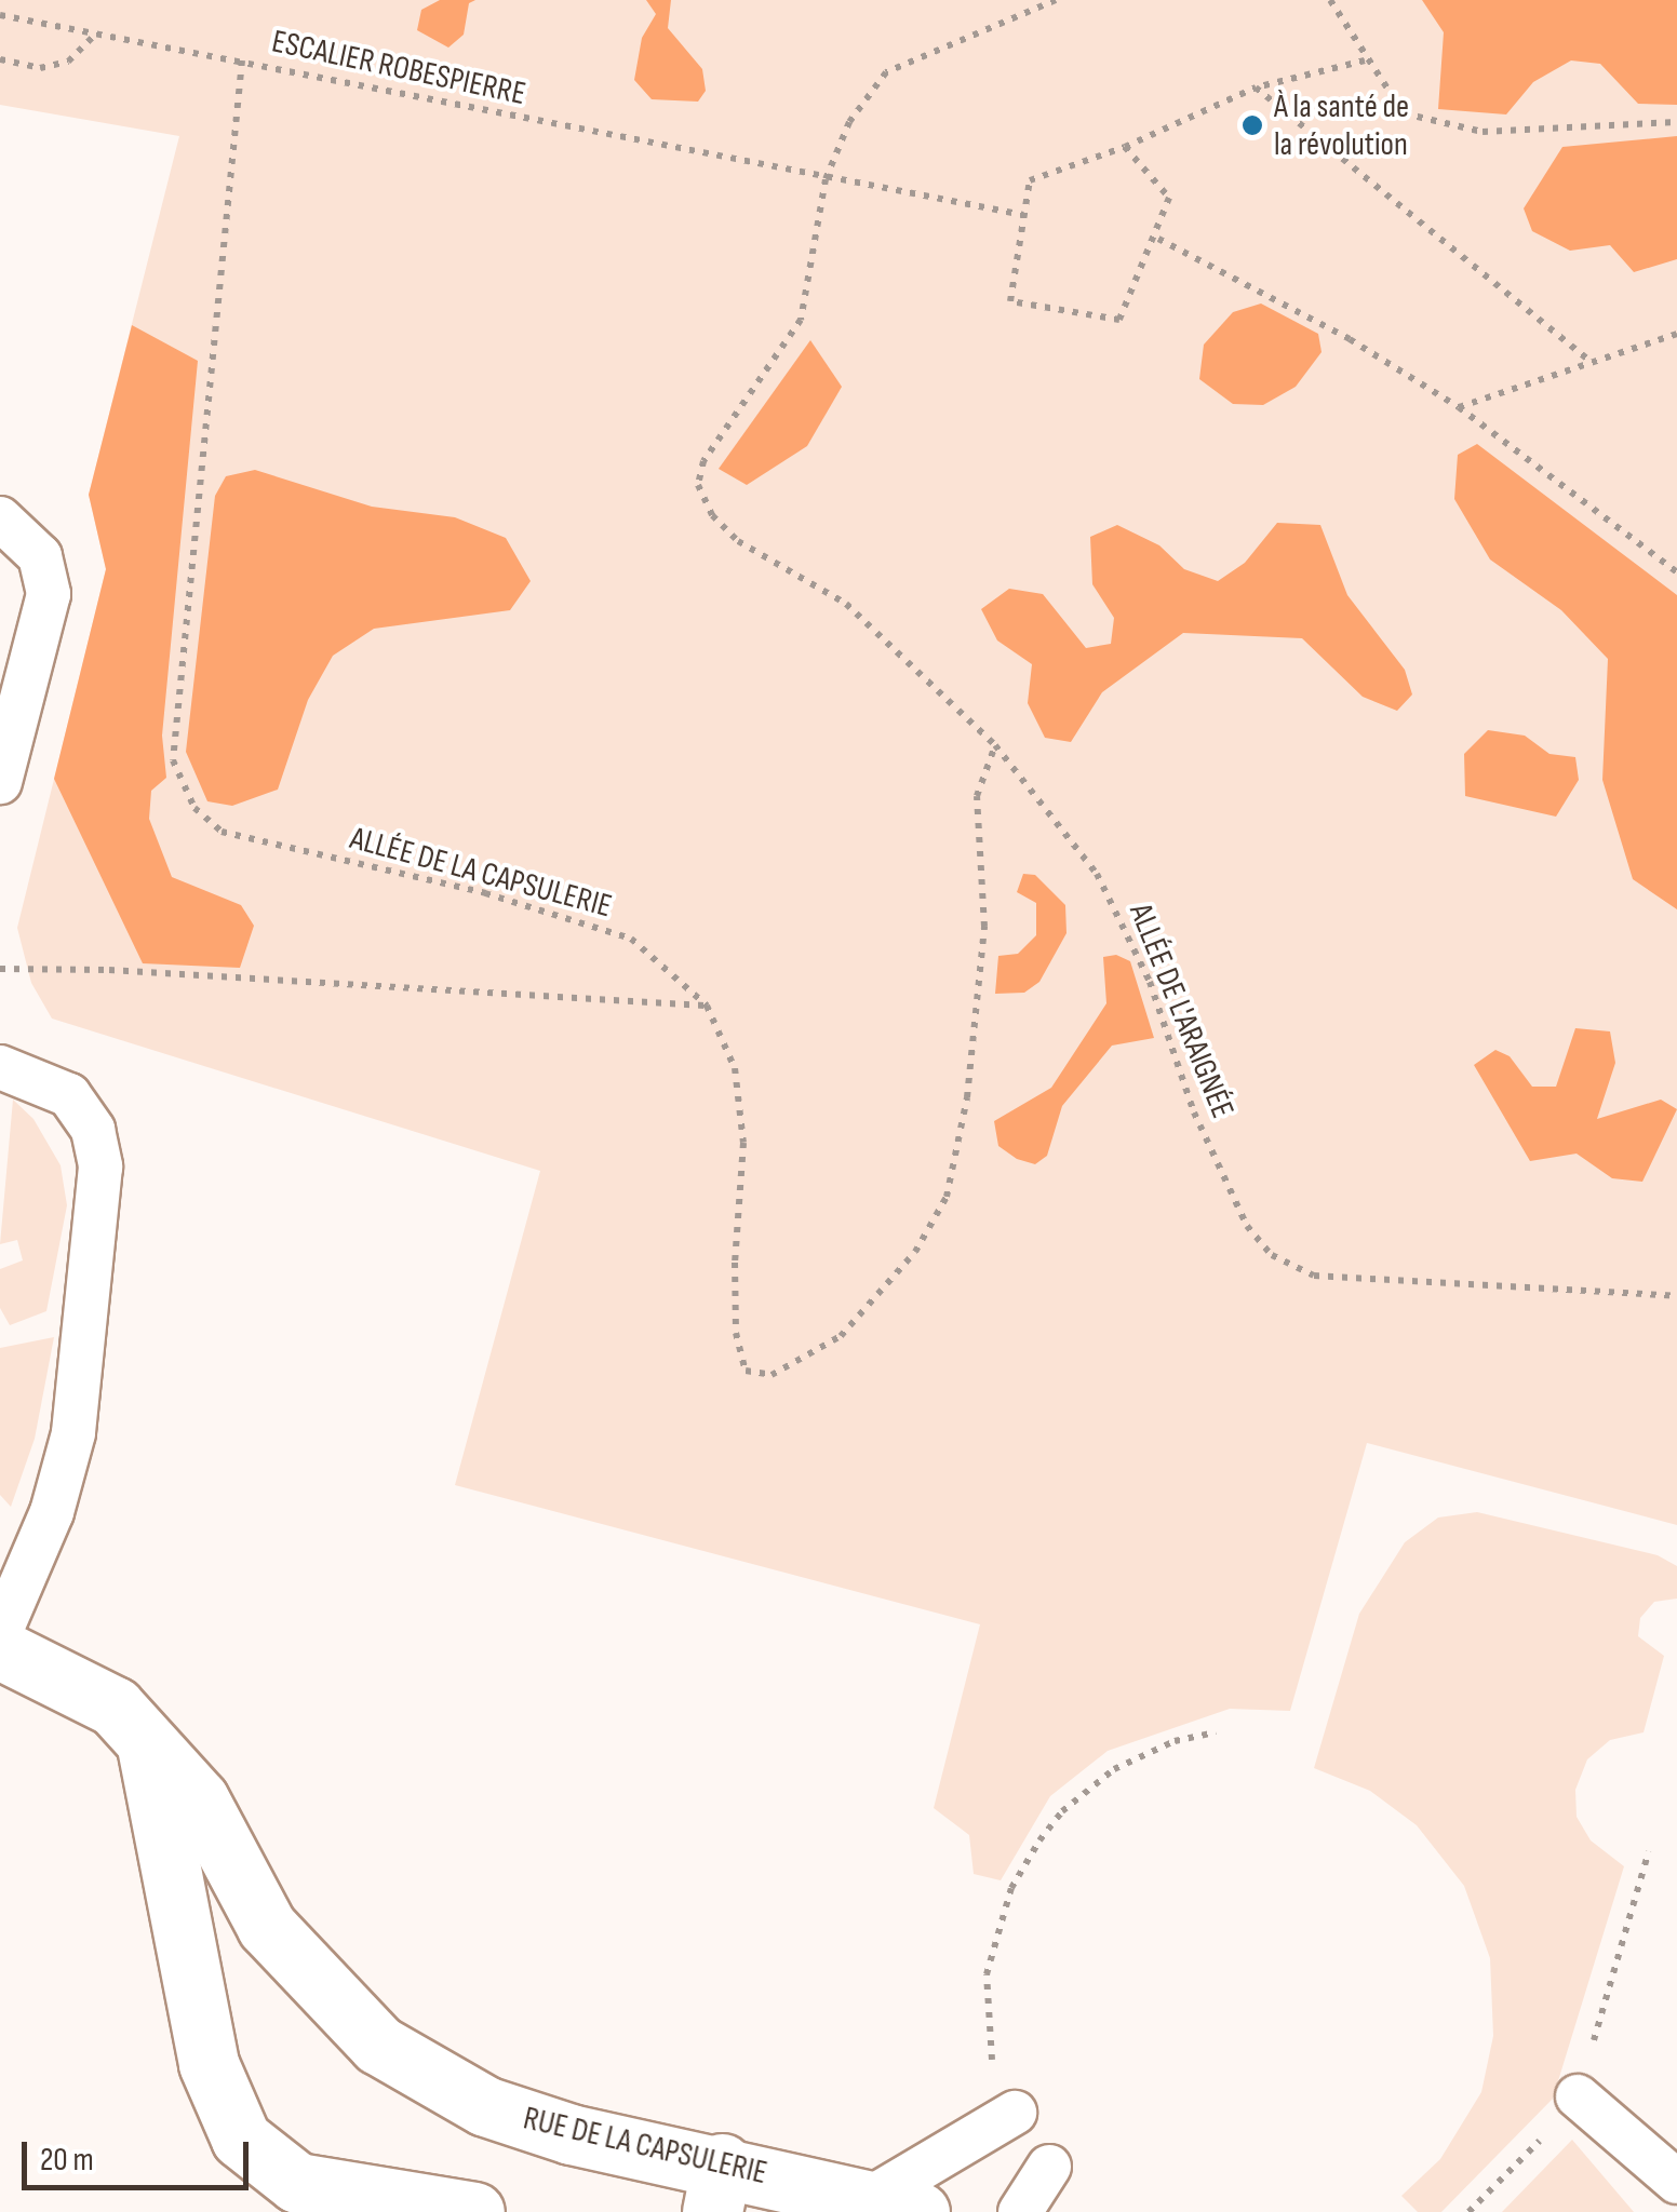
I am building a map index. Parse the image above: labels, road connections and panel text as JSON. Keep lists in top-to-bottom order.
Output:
{
  "streets": {
    "street": ["RUE DE LA CAPSULERIE"],
    "path": ["ESCALIER ROBESPIERRE", "ALLÉE DE LA CAPSULERIE", "ALLÉE DE L'ARAIGNÉE"]
  },
  "crossings": [
    ["ESCALIER ROBESPIERRE", "ALLÉE DE LA CAPSULERIE"],
    ["ESCALIER ROBESPIERRE", "ALLÉE DE L'ARAIGNÉE"],
    ["ALLÉE DE LA CAPSULERIE", "ALLÉE DE L'ARAIGNÉE"]
  ],
  "places": ["À la santé de la révolution"],
  "scale_bar": "20 m"
}
